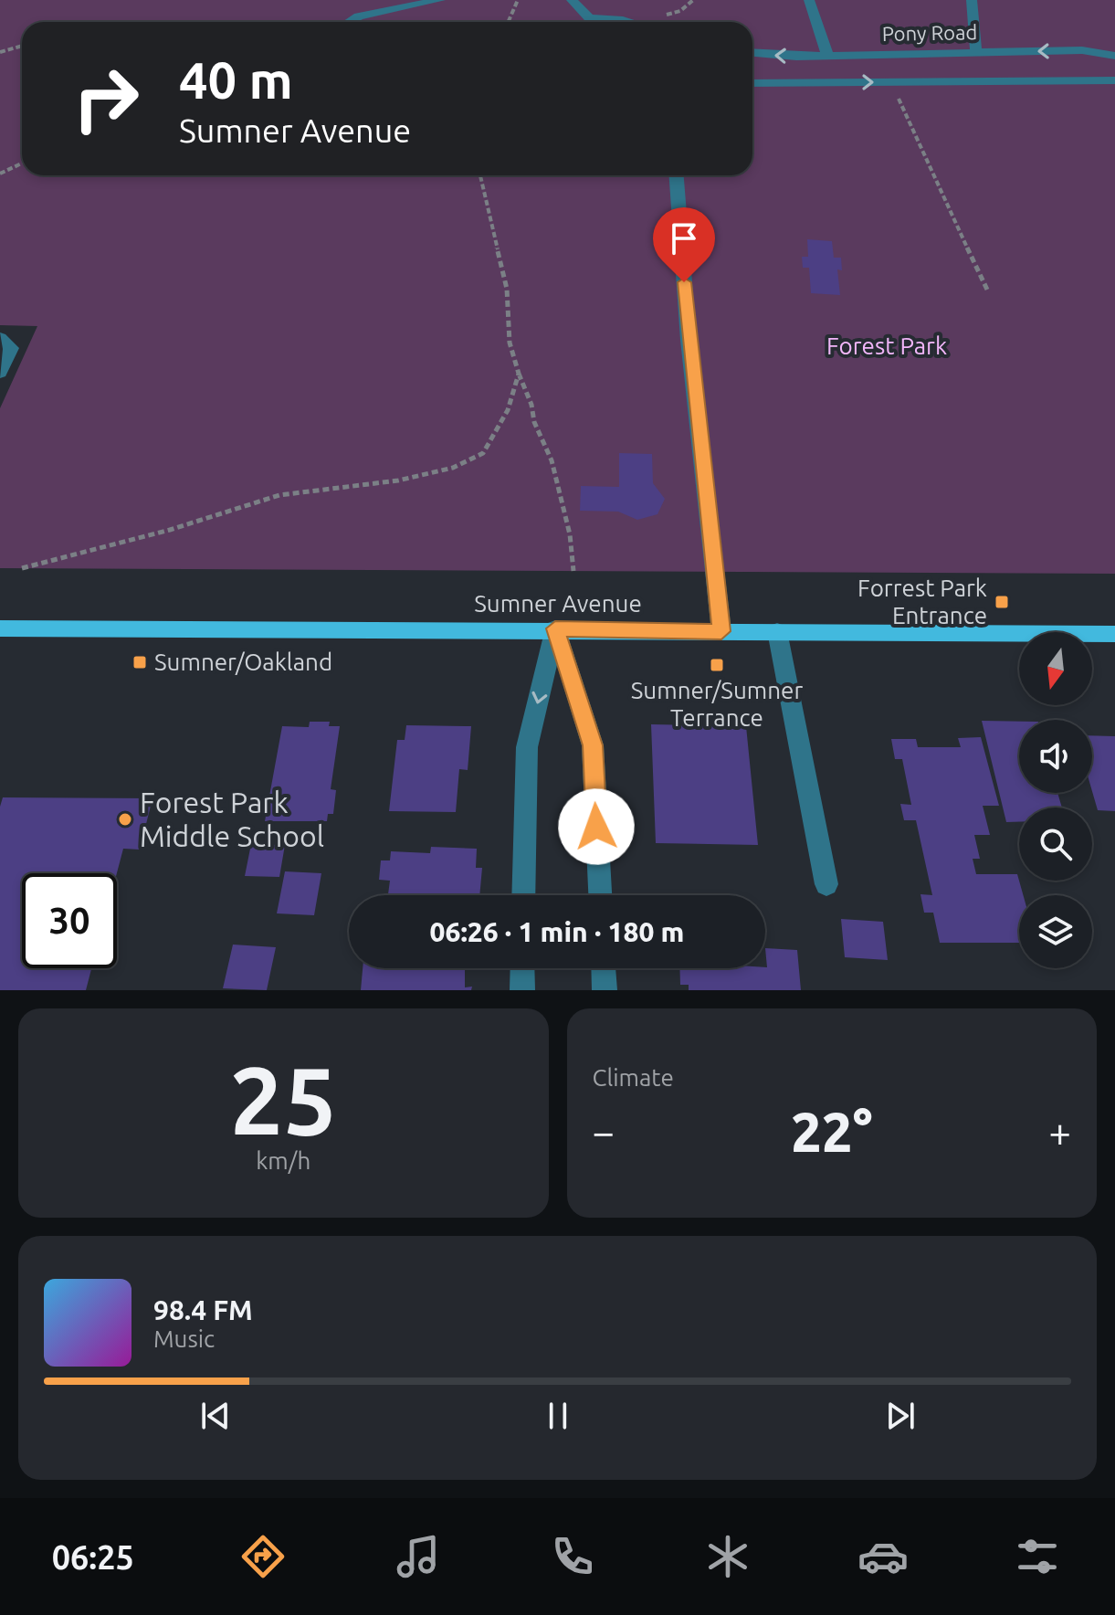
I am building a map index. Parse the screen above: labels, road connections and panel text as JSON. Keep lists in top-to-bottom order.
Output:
{
  "streets": {
    "main road": ["Sumner Avenue"],
    "street": ["Pony Road"]
  },
  "parks": ["Forest Park"],
  "places": {
    "transit": ["Forrest Park Entrance", "Sumner/Oakland", "Sumner/Sumner Terrance"],
    "other": ["Forest Park Middle School"]
  },
  "north": "bottom",
  "page": {
    "turn": ["40 m", "Sumner Avenue"],
    "limit": "30",
    "trip": "06:26 · 1 min · 180 m",
    "tile": [
      ["25", "km/h"],
      "Climate"
    ],
    "heat": ["−", "22°", "+"],
    "song": ["98.4 FM", "Music"],
    "tabs": "06:25"
  }
}
